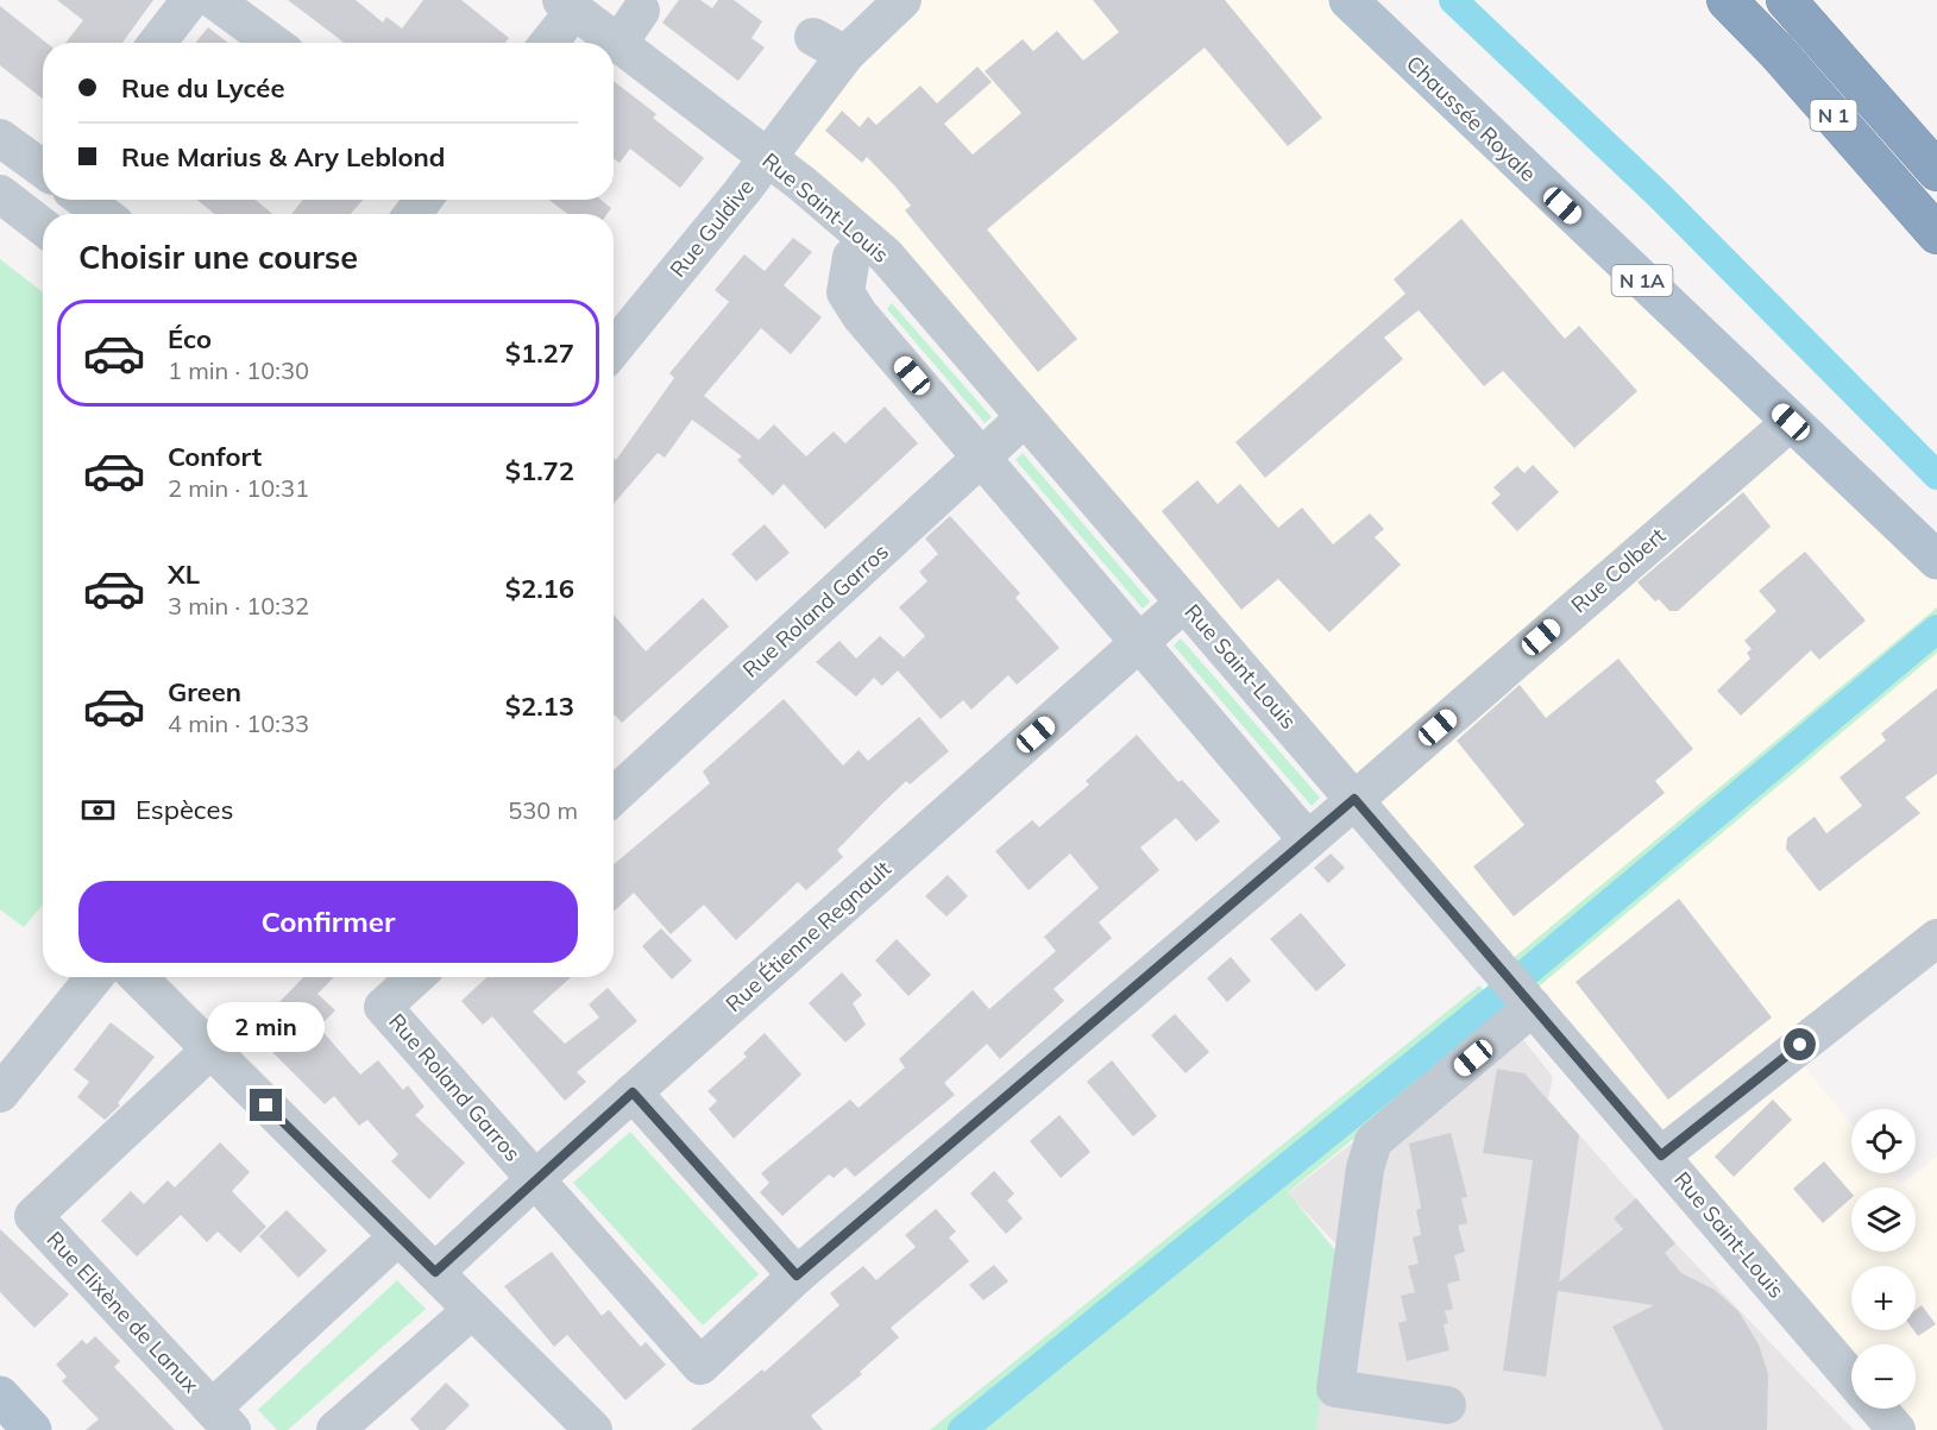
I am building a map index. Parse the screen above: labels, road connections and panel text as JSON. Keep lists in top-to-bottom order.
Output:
{
  "streets": {
    "highway": ["N 1"],
    "main road": ["Chaussée Royale", "N 1A"],
    "street": [
      "Rue Saint-Louis",
      "Rue Guldive",
      "Rue Colbert",
      "Rue Roland Garros",
      "Rue Étienne Regnault",
      "Rue Elixène de Lanux"
    ]
  },
  "crossings": [
    ["Chaussée Royale", "Rue Colbert"],
    ["Rue Saint-Louis", "Rue Guldive"],
    ["Rue Saint-Louis", "Rue Colbert"],
    ["Rue Saint-Louis", "Rue Roland Garros"],
    ["Rue Saint-Louis", "Rue Étienne Regnault"],
    ["Rue Colbert", "Rue Roland Garros"],
    ["Rue Colbert", "Rue Étienne Regnault"],
    ["Rue Roland Garros", "Rue Étienne Regnault"]
  ],
  "page": {
    "banner": ["Rue du Lycée", "Rue Marius & Ary Leblond"],
    "heading": "Choisir une course",
    "list": [
      {
        "name": "Éco",
        "note": "1 min · 10:30",
        "value": "$1.27"
      },
      {
        "name": "Confort",
        "note": "2 min · 10:31",
        "value": "$1.72"
      },
      {
        "name": "XL",
        "note": "3 min · 10:32",
        "value": "$2.16"
      },
      {
        "name": "Green",
        "note": "4 min · 10:33",
        "value": "$2.13"
      }
    ],
    "pay": ["Espèces", "530 m"],
    "buttons": "Confirmer",
    "bubble": "2 min",
    "map_buttons": ["+", "−"]
  }
}
